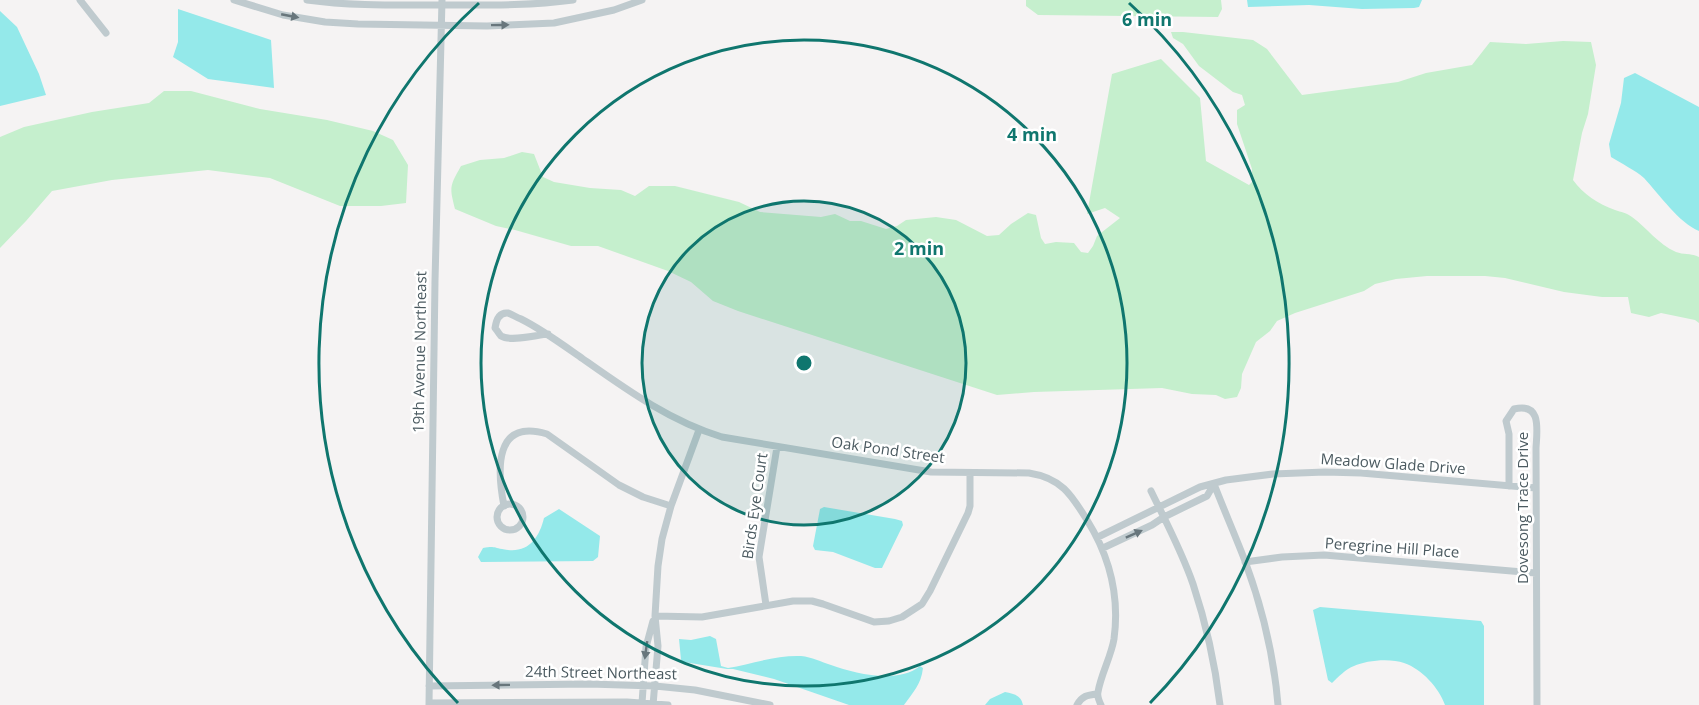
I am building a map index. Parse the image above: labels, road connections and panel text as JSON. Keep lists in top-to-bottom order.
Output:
{
  "streets": {
    "street": [
      "19th Avenue Northeast",
      "Oak Pond Street",
      "Meadow Glade Drive",
      "Birds Eye Court",
      "Dovesong Trace Drive",
      "Peregrine Hill Place",
      "24th Street Northeast"
    ]
  },
  "crossings": [
    ["19th Avenue Northeast", "24th Street Northeast"],
    ["Oak Pond Street", "Meadow Glade Drive"],
    ["Oak Pond Street", "Birds Eye Court"],
    ["Meadow Glade Drive", "Dovesong Trace Drive"],
    ["Dovesong Trace Drive", "Peregrine Hill Place"]
  ],
  "rings": ["6 min", "4 min", "2 min"]
}
